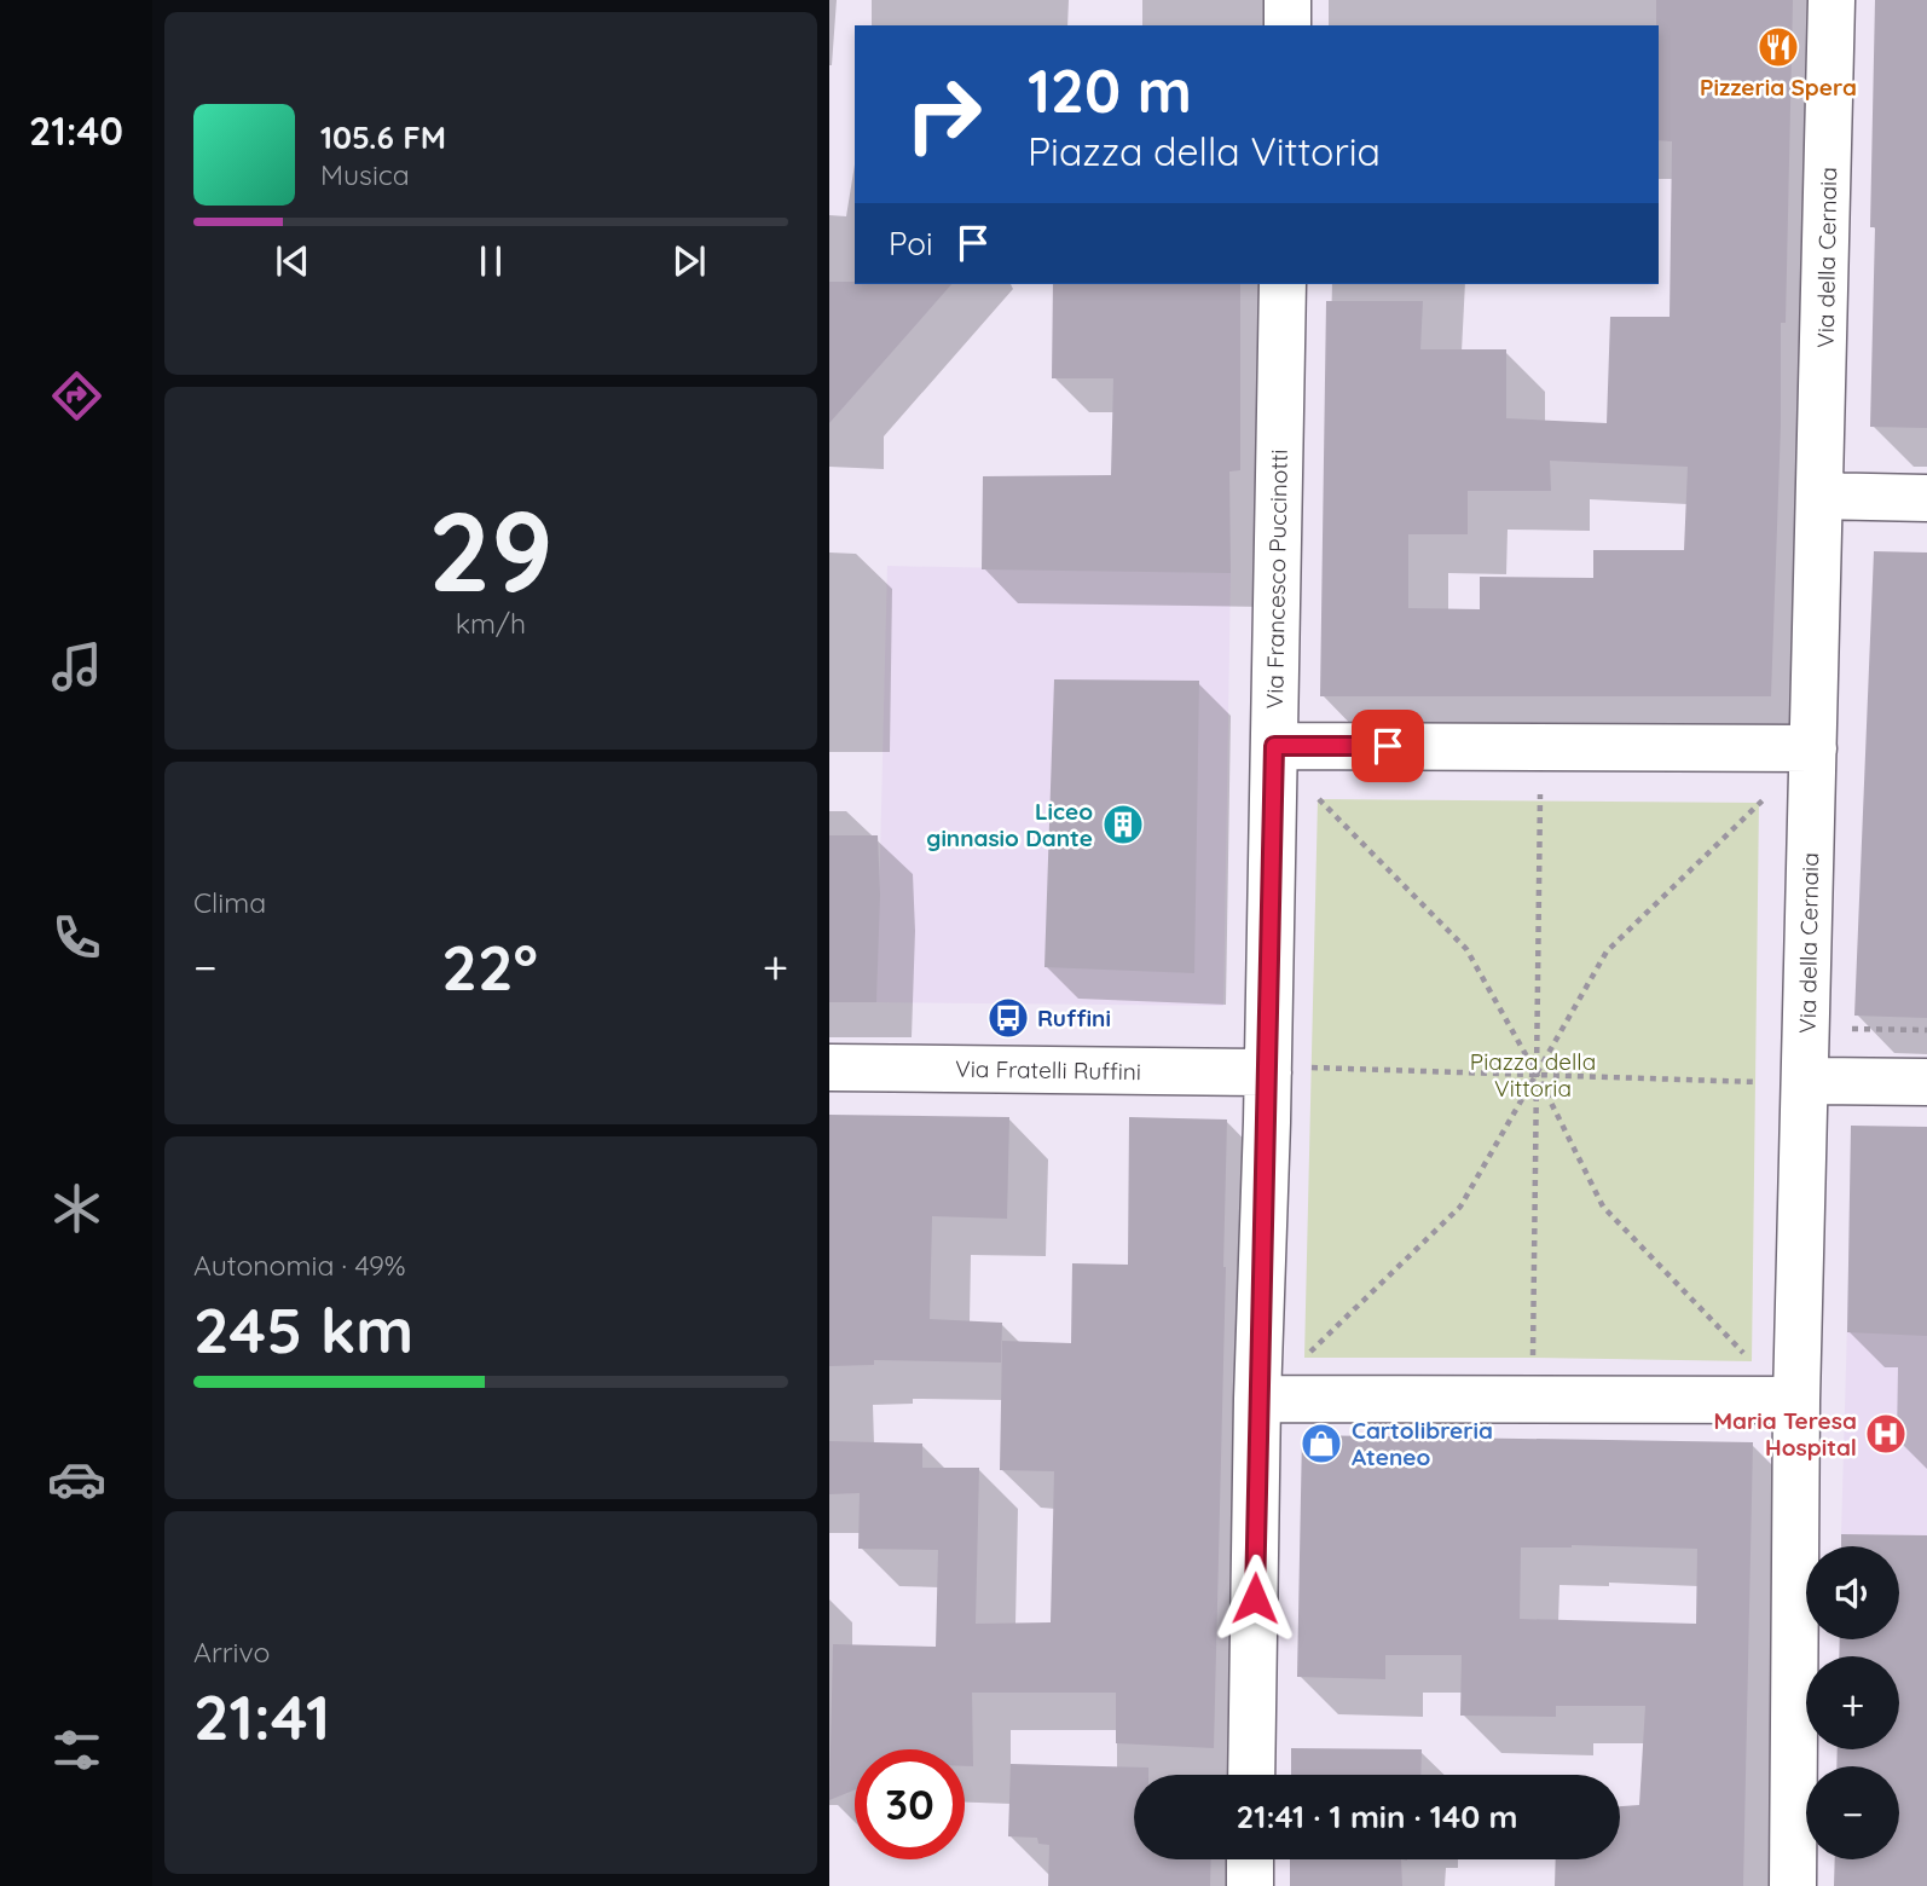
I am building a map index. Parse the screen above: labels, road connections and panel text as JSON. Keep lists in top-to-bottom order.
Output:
{
  "streets": {
    "street": ["Via della Cernaia", "Via Francesco Puccinotti", "Via Fratelli Ruffini"]
  },
  "crossings": [
    ["Via Francesco Puccinotti", "Via Fratelli Ruffini"]
  ],
  "parks": ["Piazza della Vittoria"],
  "places": {
    "restaurant": ["Pizzeria Spera"],
    "building": ["Liceo ginnasio Dante"],
    "bus stop": ["Ruffini"],
    "hospital": ["Maria Teresa Hospital"],
    "shop": ["Cartolibreria Ateneo"]
  },
  "page": {
    "tabs": "21:40",
    "turn": ["120 m", "Piazza della Vittoria"],
    "song": ["105.6 FM", "Musica"],
    "then": "Poi",
    "tile": [
      ["29", "km/h"],
      "Clima",
      ["Autonomia · 49%", "245 km"],
      ["Arrivo", "21:41"]
    ],
    "heat": ["−", "22°", "+"],
    "map_buttons": ["+", "−"],
    "limit": "30",
    "trip": "21:41 · 1 min · 140 m"
  }
}
